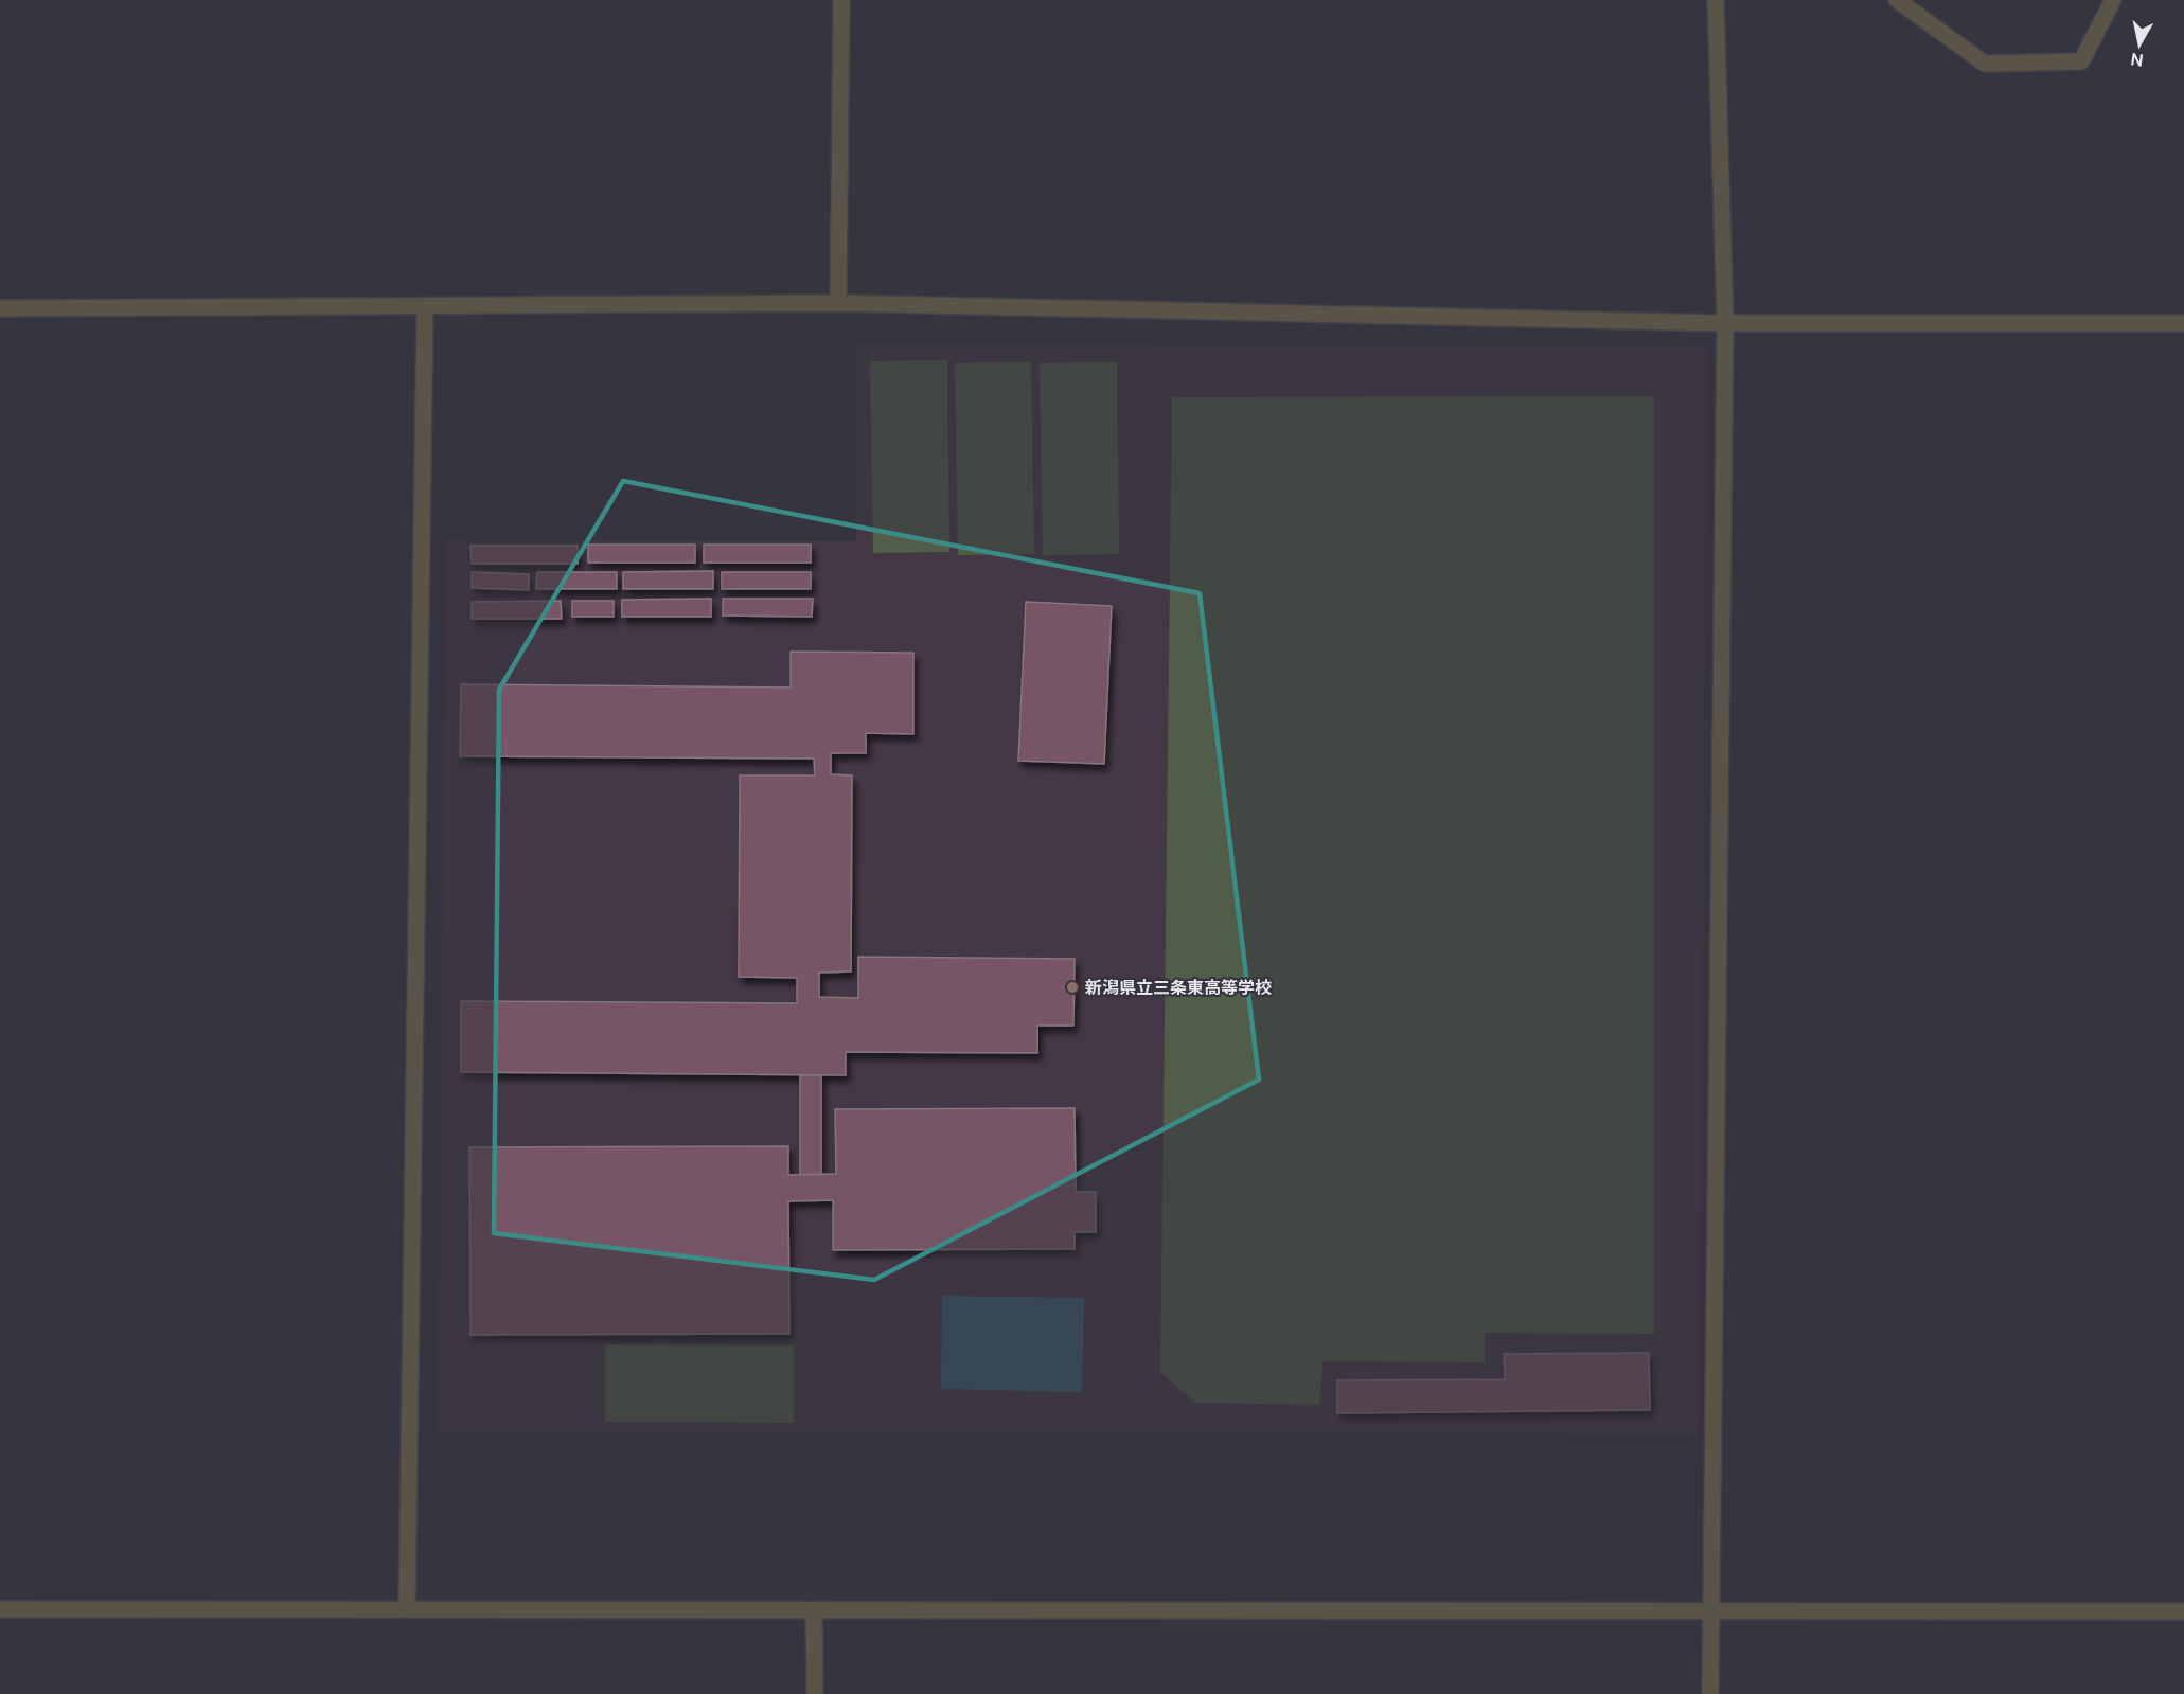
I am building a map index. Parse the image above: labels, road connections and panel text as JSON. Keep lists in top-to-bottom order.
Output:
{
  "places": ["新潟県立三条東高等学校"],
  "north": "bottom"
}
